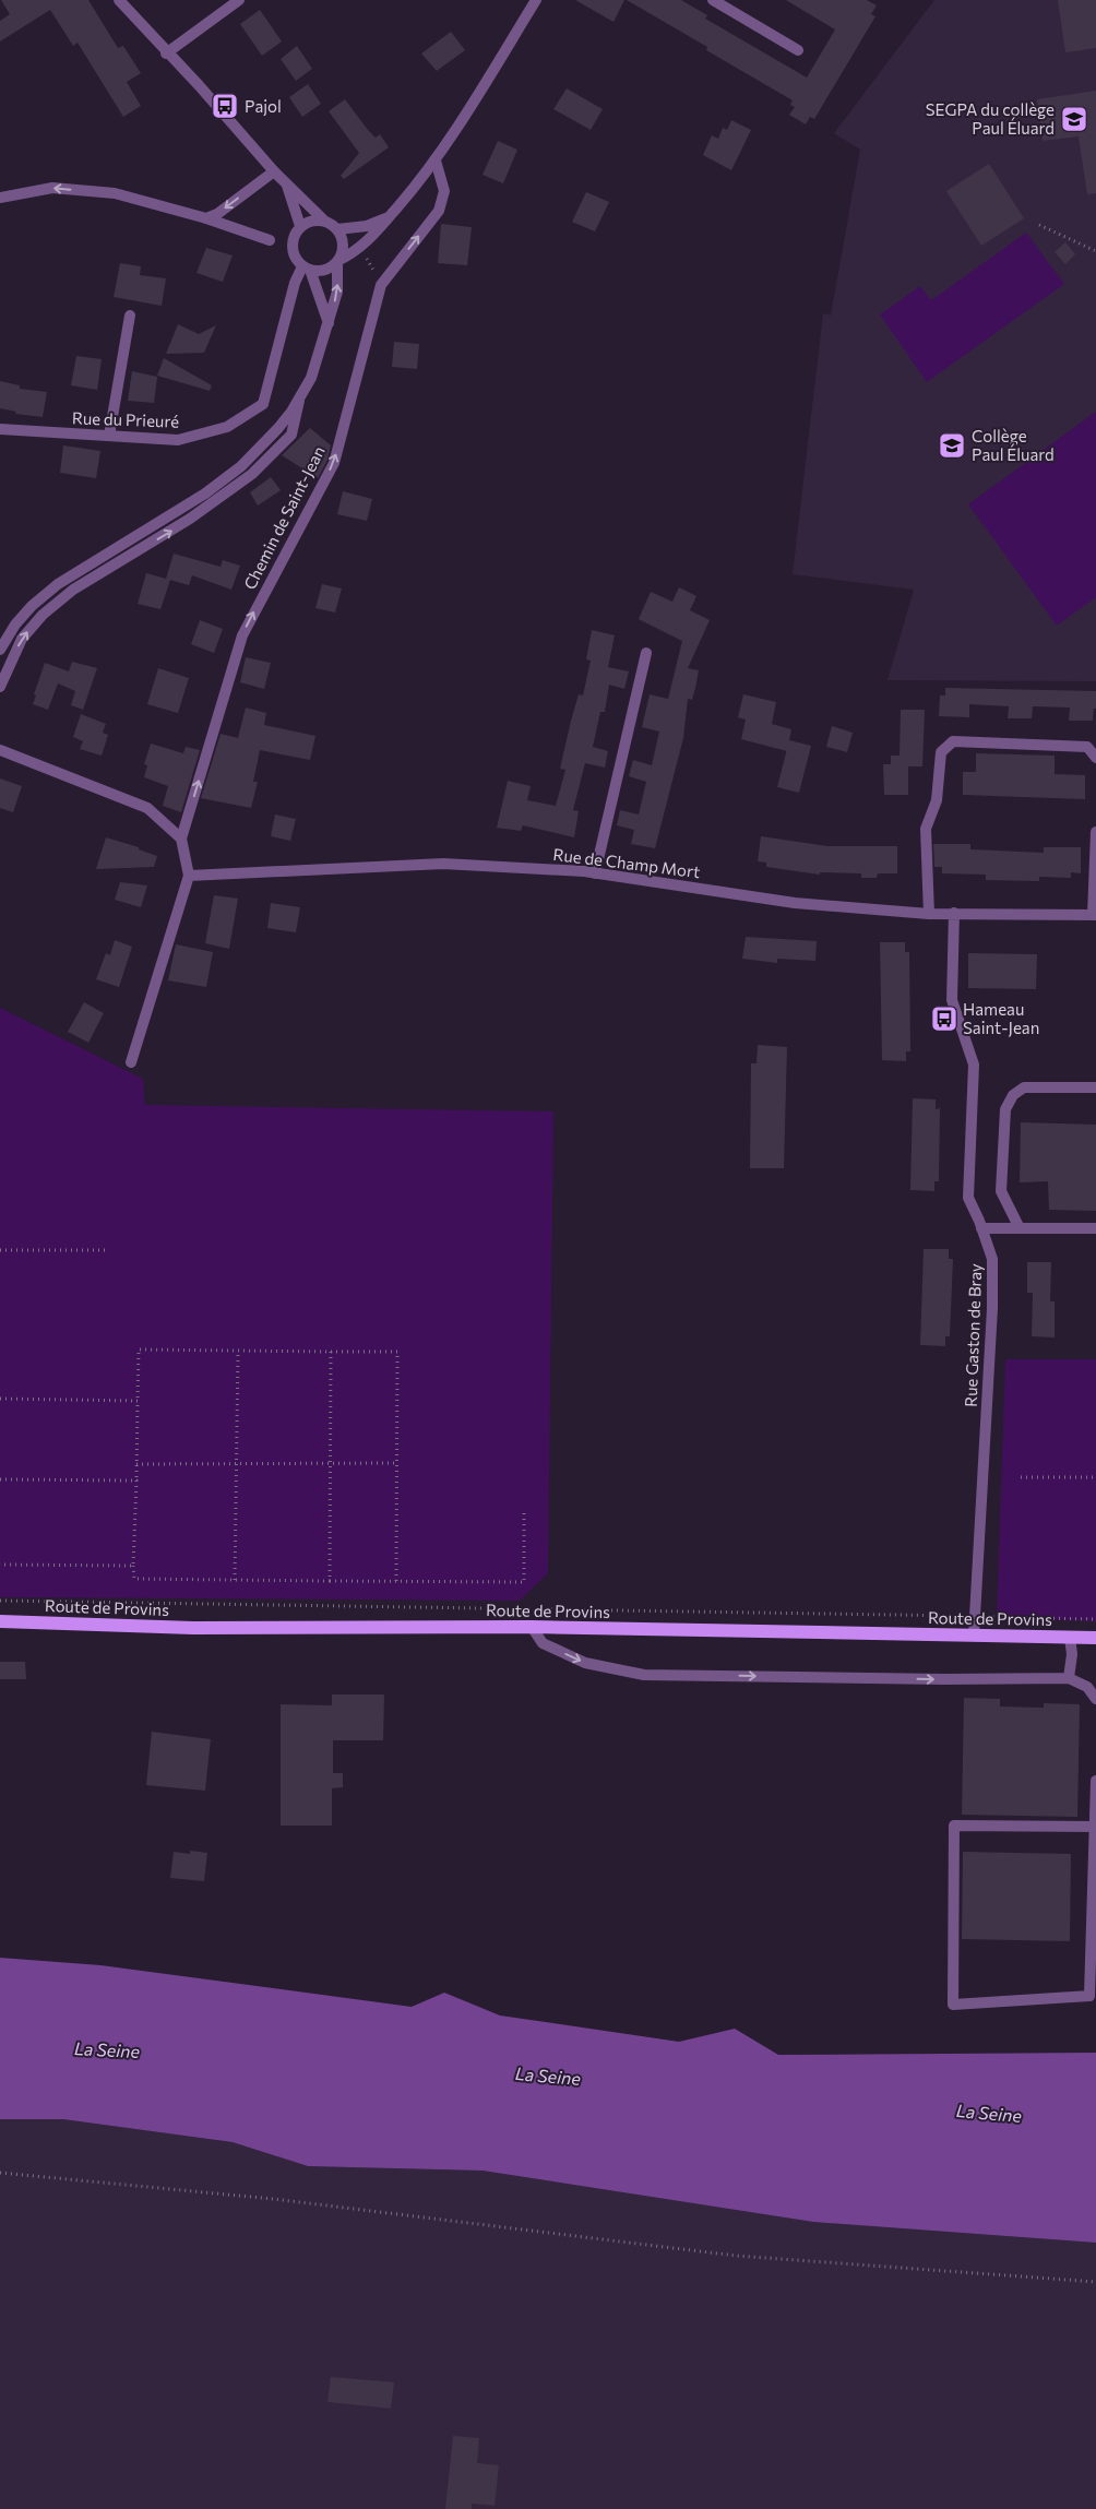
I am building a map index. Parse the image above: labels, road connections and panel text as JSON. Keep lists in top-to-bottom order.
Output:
{
  "streets": {
    "main road": ["Route de Provins"],
    "street": [
      "Rue du Prieuré",
      "Chemin de Saint-Jean",
      "Rue de Champ Mort",
      "Rue Gaston de Bray"
    ]
  },
  "crossings": [
    ["Rue de Champ Mort", "Rue Gaston de Bray"],
    ["Rue Gaston de Bray", "Route de Provins"]
  ],
  "water": ["La Seine"],
  "places": {
    "bus stop": ["Pajol", "Hameau Saint-Jean"],
    "school or university": ["SEGPA du collège Paul Éluard", "Collège Paul Éluard"]
  }
}
